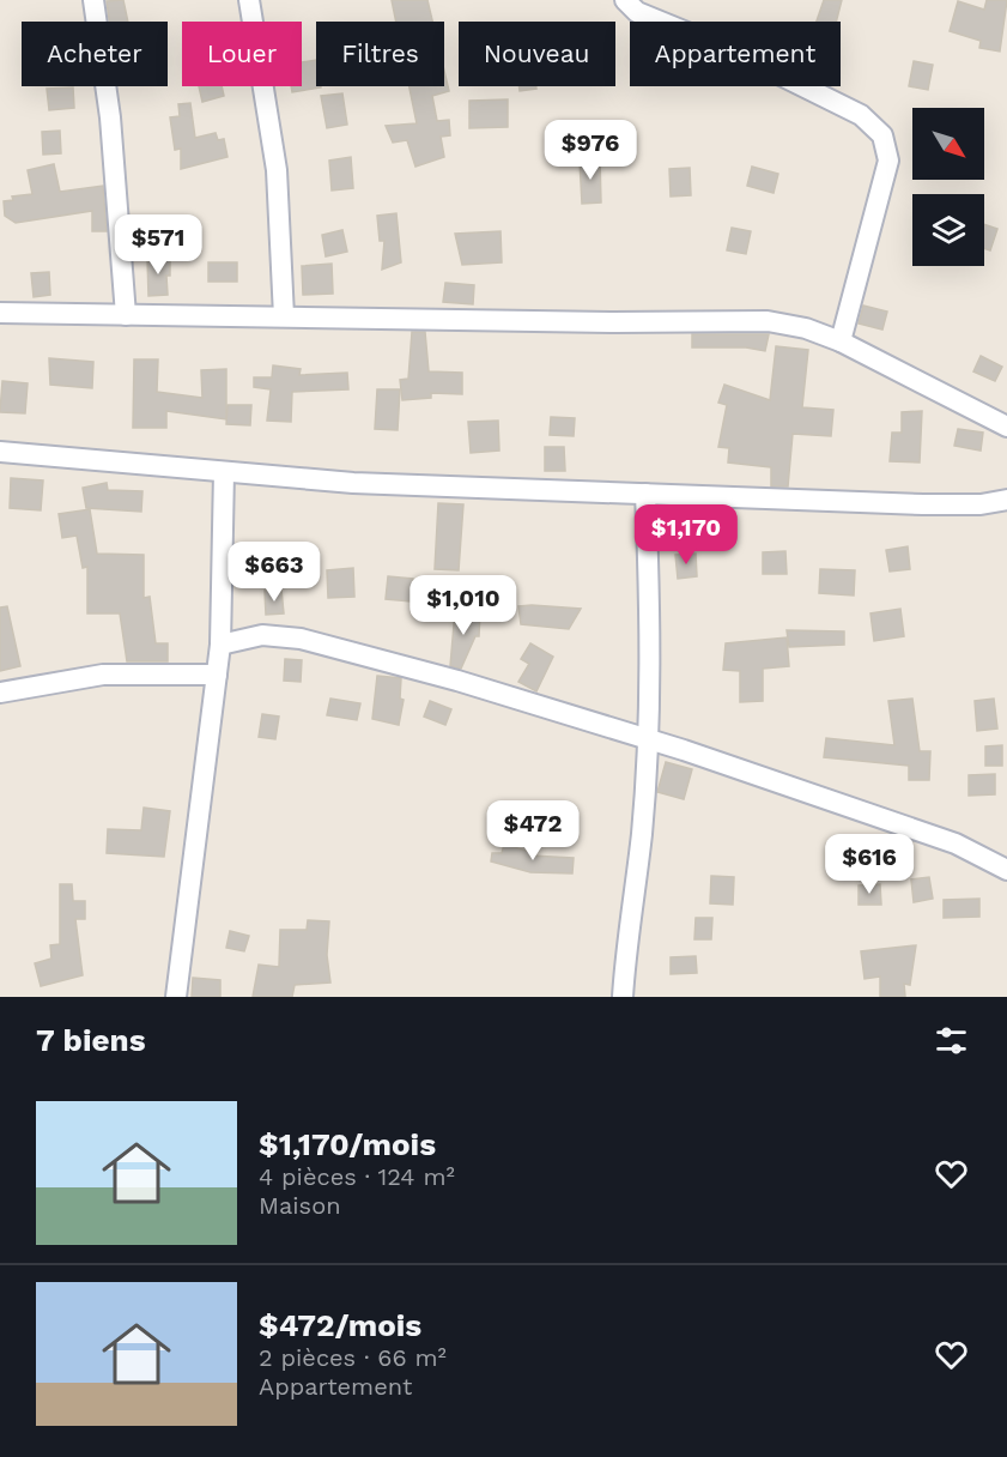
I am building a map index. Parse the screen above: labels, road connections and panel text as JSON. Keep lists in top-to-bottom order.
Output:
{
  "north": "bottom right",
  "page": {
    "chip": [
      "Acheter",
      "Louer",
      "Filtres",
      "Nouveau",
      "Appartement"
    ],
    "price": [
      "$976",
      "$571",
      "$1,170",
      "$663",
      "$1,010",
      "$472",
      "$616"
    ],
    "heading": "7 biens",
    "list": [
      {
        "name": "$1,170/mois",
        "note": "4 pièces · 124 m² · Maison"
      },
      {
        "name": "$472/mois",
        "note": "2 pièces · 66 m² · Appartement"
      }
    ]
  }
}
